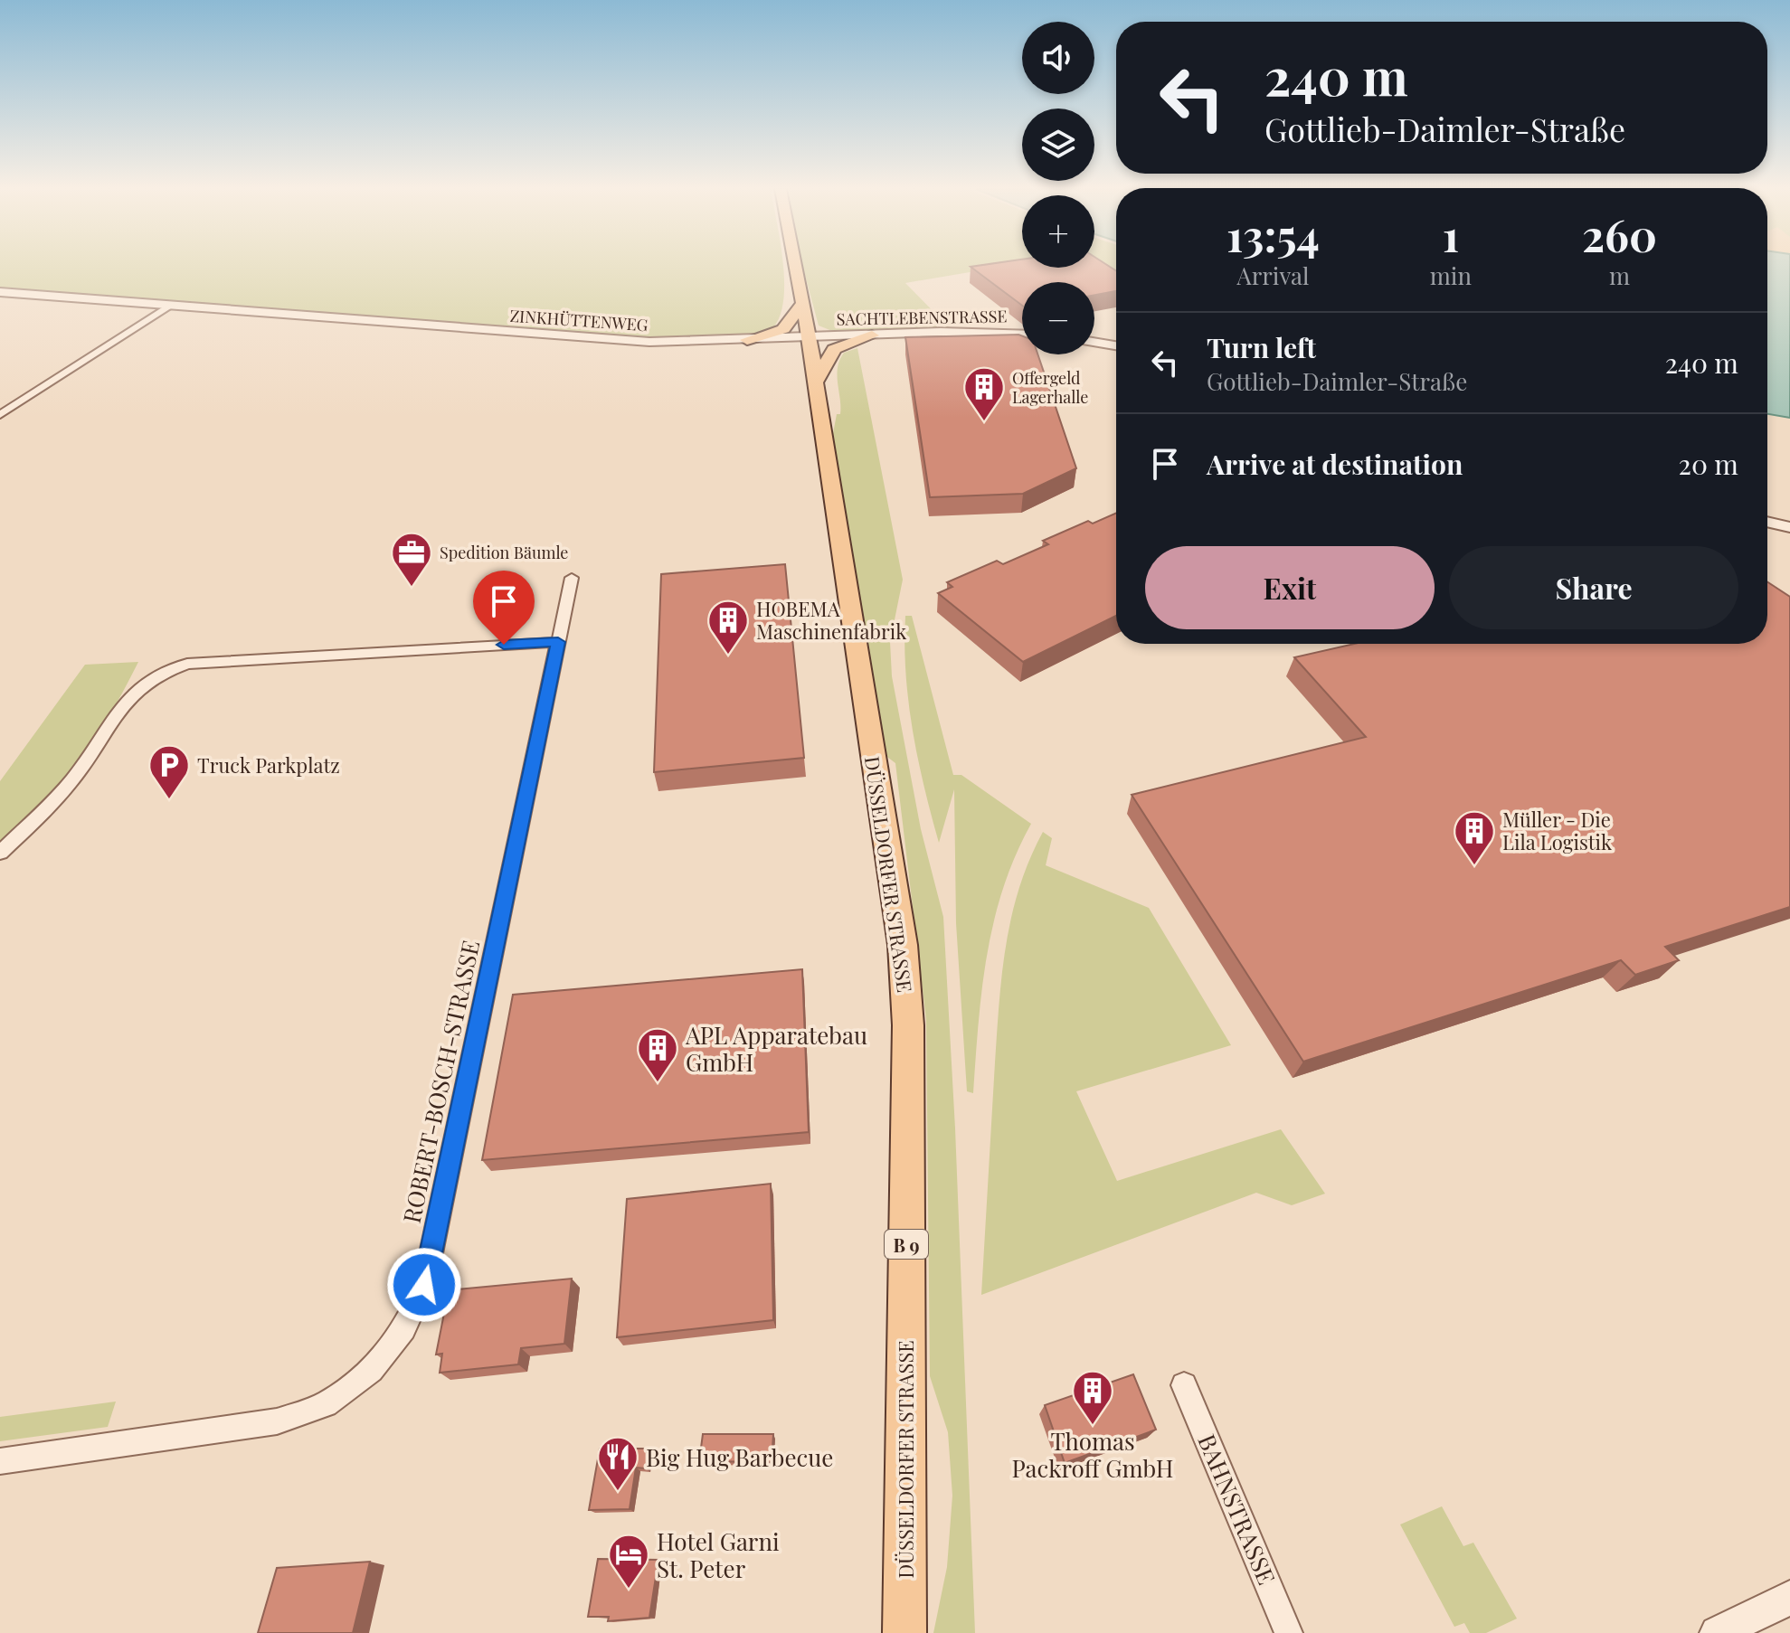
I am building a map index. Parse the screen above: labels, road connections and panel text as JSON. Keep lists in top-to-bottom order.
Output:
{
  "streets": {
    "main road": ["DÜSSELDORFER STRASSE", "B 9"],
    "street": [
      "SACHTLEBENSTRASSE",
      "ZINKHÜTTENWEG",
      "ROBERT-BOSCH-STRASSE",
      "BAHNSTRASSE"
    ]
  },
  "crossings": [
    ["SACHTLEBENSTRASSE", "ZINKHÜTTENWEG"],
    ["SACHTLEBENSTRASSE", "DÜSSELDORFER STRASSE"],
    ["SACHTLEBENSTRASSE", "B 9"],
    ["ZINKHÜTTENWEG", "DÜSSELDORFER STRASSE"],
    ["ZINKHÜTTENWEG", "B 9"],
    ["DÜSSELDORFER STRASSE", "B 9"]
  ],
  "places": {
    "building": [
      "Offergeld Lagerhalle",
      "HOBEMA Maschinenfabrik",
      "Müller - Die Lila Logistik",
      "APL Apparatebau GmbH",
      "Thomas Packroff GmbH"
    ],
    "office": ["Spedition Bäumle"],
    "parking": ["Truck Parkplatz"],
    "restaurant": ["Big Hug Barbecue"],
    "hotel": ["Hotel Garni St. Peter"]
  },
  "page": {
    "map_buttons": ["+", "−"],
    "turn": ["240 m", "Gottlieb-Daimler-Straße"],
    "eta": [
      "13:54",
      "Arrival",
      "1",
      "min",
      "260",
      "m"
    ],
    "list": [
      {
        "name": "Turn left",
        "note": "Gottlieb-Daimler-Straße",
        "value": "240 m"
      },
      {
        "name": "Arrive at destination",
        "value": "20 m"
      }
    ],
    "buttons": ["Exit", "Share"]
  }
}
